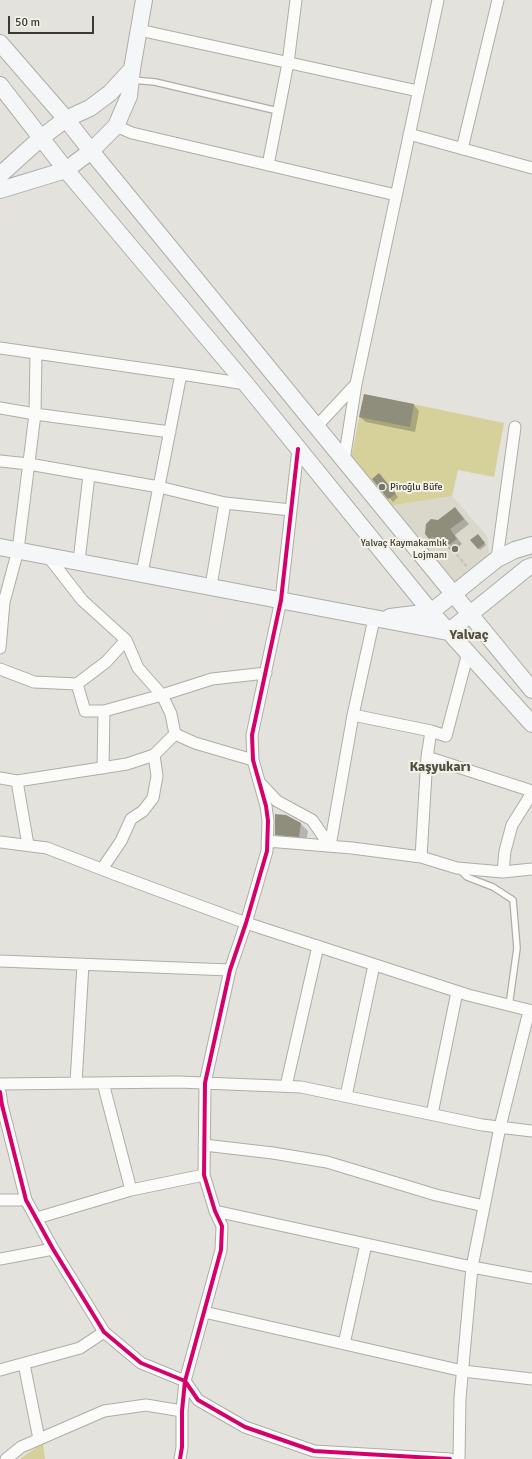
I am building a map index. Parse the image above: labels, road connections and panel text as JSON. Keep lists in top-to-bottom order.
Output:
{
  "districts": ["Yalvaç", "Kaşyukarı"],
  "places": ["Piroğlu Büfe", "Yalvaç Kaymakamlık Lojmanı"],
  "scale_bar": "50 m"
}
